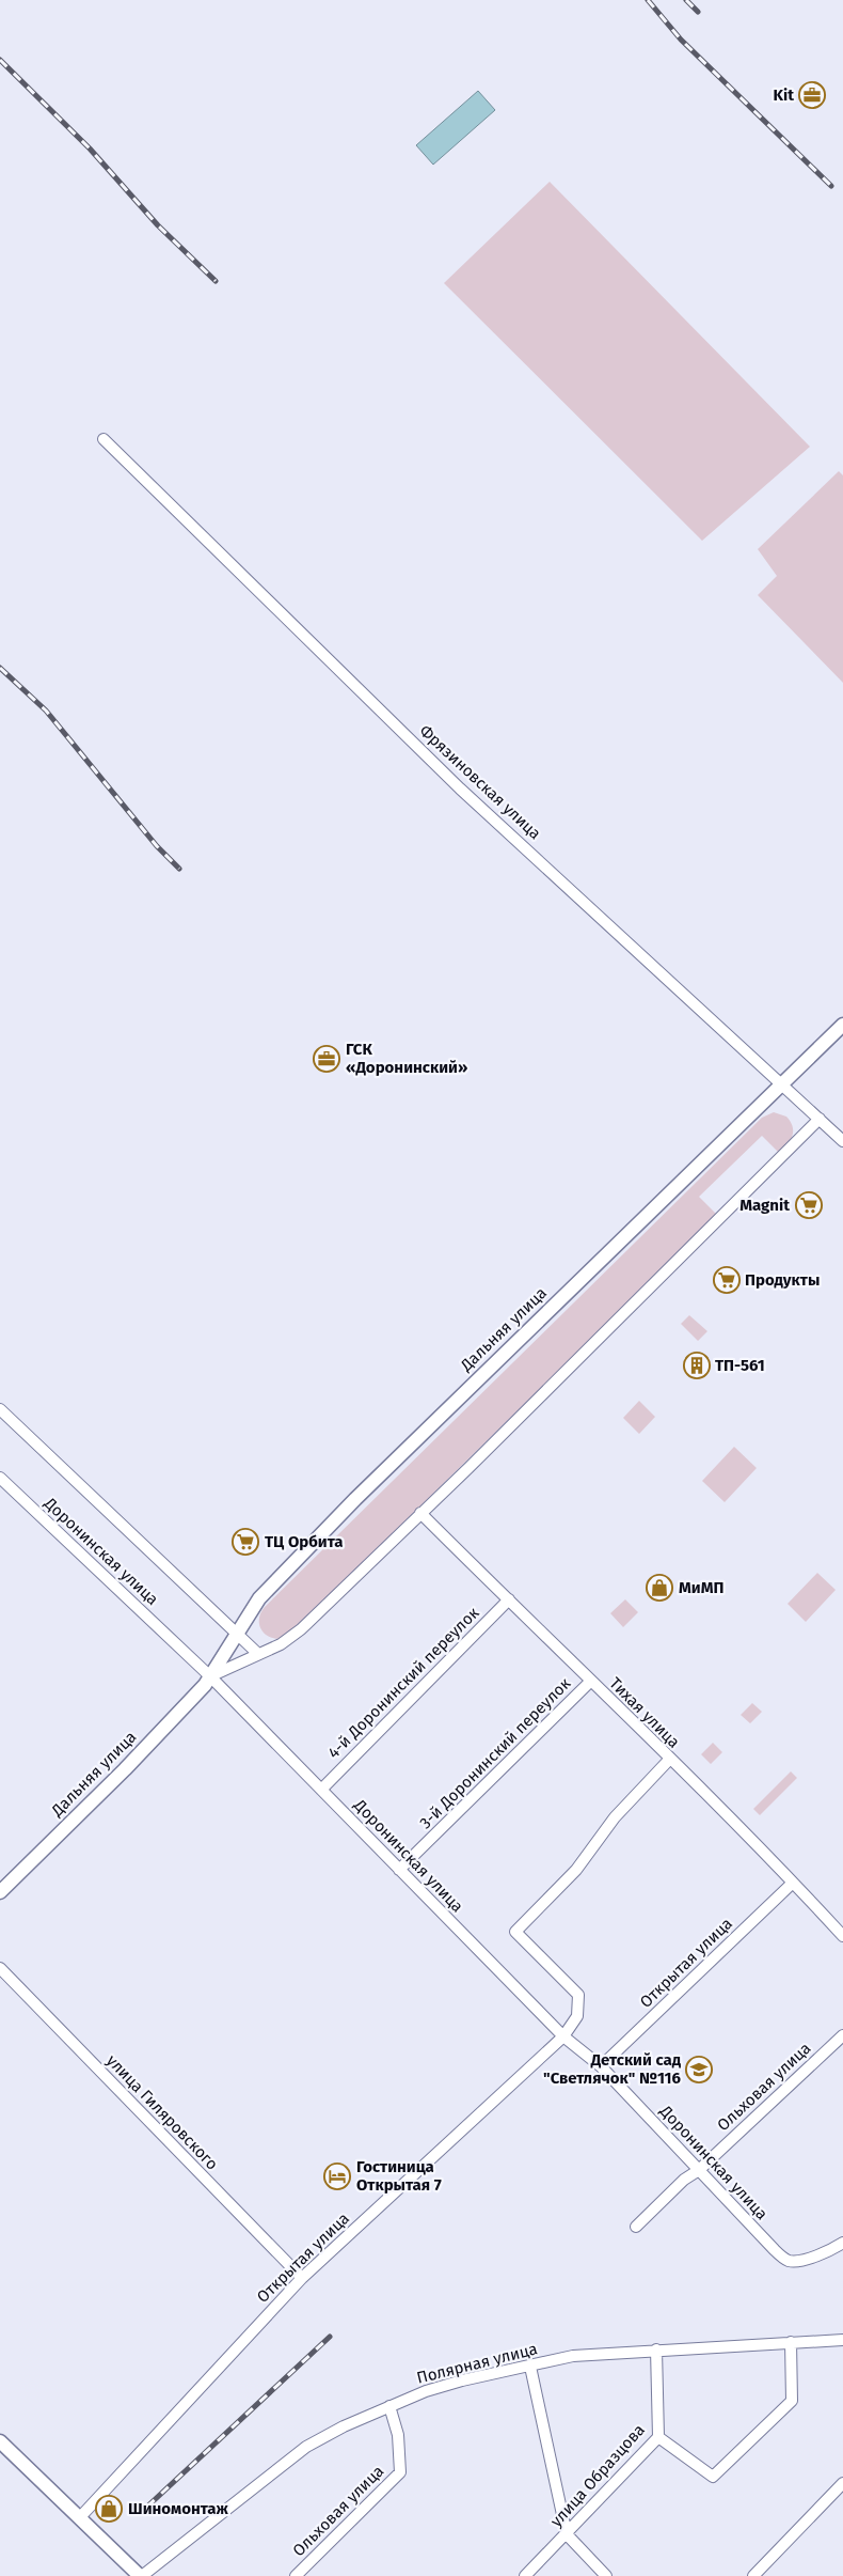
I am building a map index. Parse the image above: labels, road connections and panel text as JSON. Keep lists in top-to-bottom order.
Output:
{
  "streets": {
    "street": [
      "Фрязиновская улица",
      "Дальняя улица",
      "Доронинская улица",
      "4-й Доронинский переулок",
      "Тихая улица",
      "3-й Доронинский переулок",
      "Открытая улица",
      "Ольховая улица",
      "улица Гиляровского",
      "Полярная улица",
      "улица Образцова"
    ]
  },
  "crossings": [
    ["Фрязиновская улица", "Дальняя улица"],
    ["Дальняя улица", "Доронинская улица"],
    ["Дальняя улица", "Тихая улица"],
    ["Доронинская улица", "4-й Доронинский переулок"],
    ["Доронинская улица", "3-й Доронинский переулок"],
    ["Доронинская улица", "Открытая улица"],
    ["Доронинская улица", "Ольховая улица"],
    ["4-й Доронинский переулок", "Тихая улица"],
    ["Тихая улица", "3-й Доронинский переулок"],
    ["Тихая улица", "Открытая улица"],
    ["Открытая улица", "улица Гиляровского"],
    ["Ольховая улица", "Полярная улица"],
    ["Полярная улица", "улица Образцова"]
  ],
  "places": {
    "office": ["Kit", "ГСК «Доронинский»"],
    "supermarket": ["Magnit", "Продукты", "ТЦ Орбита"],
    "building": ["ТП-561"],
    "shop": ["МиМП", "Шиномонтаж"],
    "school or university": ["Детский сад \"Светлячок\" №116"],
    "hotel": ["Гостиница Открытая 7"]
  }
}
